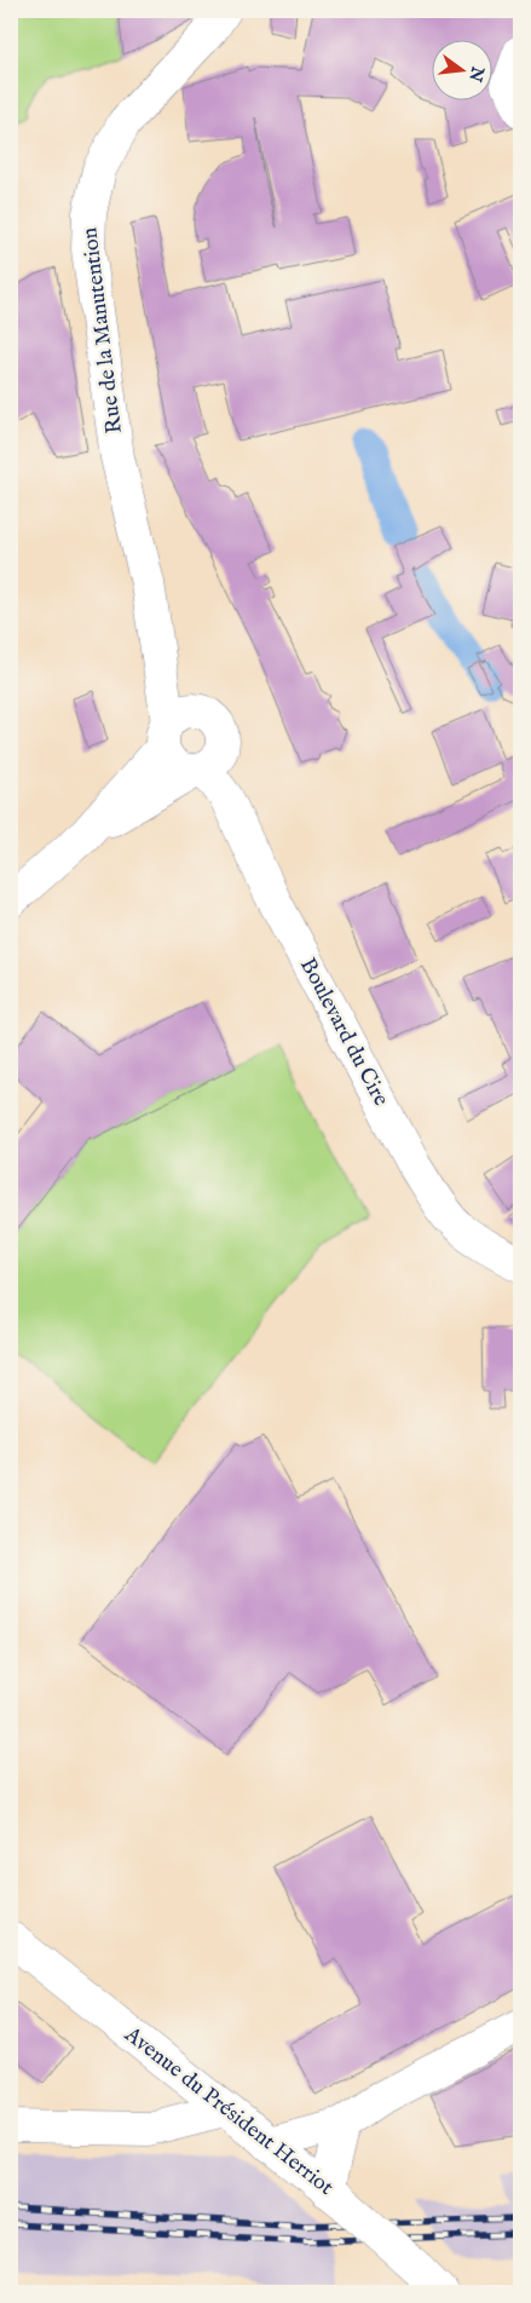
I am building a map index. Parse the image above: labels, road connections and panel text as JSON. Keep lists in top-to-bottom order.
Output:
{
  "streets": {
    "main road": ["Rue de la Manutention", "Boulevard du Cire", "Avenue du Président Herriot"]
  },
  "crossings": [
    ["Rue de la Manutention", "Boulevard du Cire"]
  ],
  "north": "right"
}
